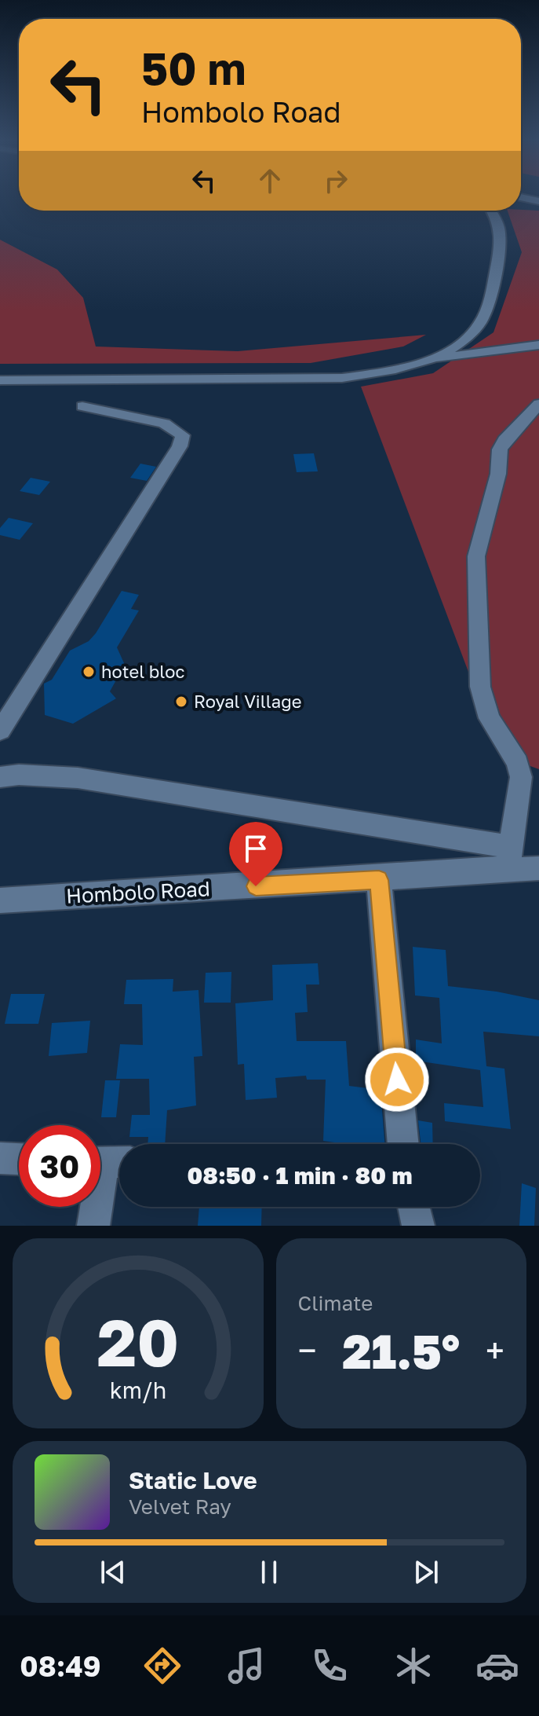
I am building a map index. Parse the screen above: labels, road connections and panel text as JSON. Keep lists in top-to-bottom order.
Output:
{
  "streets": {
    "street": ["Hombolo Road"]
  },
  "places": ["hotel bloc", "Royal Village"],
  "page": {
    "turn": ["50 m", "Hombolo Road"],
    "limit": "30",
    "trip": "08:50 · 1 min · 80 m",
    "tile": "Climate",
    "heat": ["−", "21.5°", "+"],
    "song": ["Static Love", "Velvet Ray"],
    "tabs": "08:49",
    "gauge": ["20", "km/h"]
  }
}
